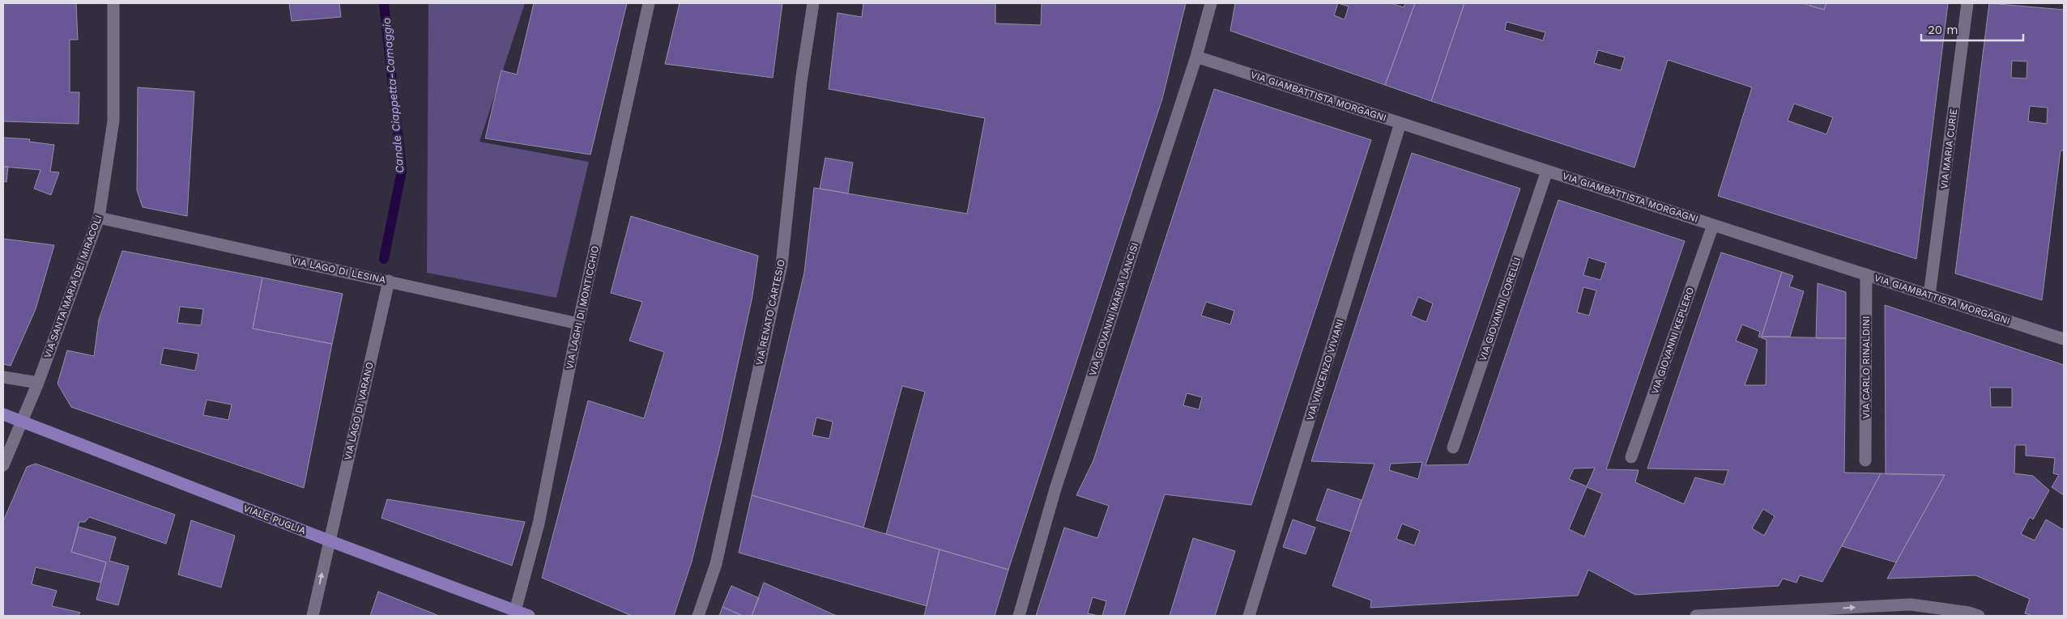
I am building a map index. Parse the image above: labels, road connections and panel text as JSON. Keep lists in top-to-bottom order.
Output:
{
  "streets": {
    "main road": ["VIALE PUGLIA"],
    "street": [
      "VIA GIAMBATTISTA MORGAGNI",
      "VIA MARIA CURIE",
      "VIA LAGO DI LESINA",
      "VIA SANTA MARIA DEI MIRACOLI",
      "VIA LAGHI DI MONTICCHIO",
      "VIA GIOVANNI MARIA LANCISI",
      "VIA GIOVANNI CORELLI",
      "VIA RENATO CARTESIO",
      "VIA GIOVANNI KEPLERO",
      "VIA CARLO RINALDINI",
      "VIA VINCENZO VIVIANI",
      "VIA LAGO DI VARANO"
    ]
  },
  "crossings": [
    ["VIA GIAMBATTISTA MORGAGNI", "VIA MARIA CURIE"],
    ["VIA GIAMBATTISTA MORGAGNI", "VIA GIOVANNI MARIA LANCISI"],
    ["VIA GIAMBATTISTA MORGAGNI", "VIA GIOVANNI CORELLI"],
    ["VIA GIAMBATTISTA MORGAGNI", "VIA GIOVANNI KEPLERO"],
    ["VIA GIAMBATTISTA MORGAGNI", "VIA CARLO RINALDINI"],
    ["VIA GIAMBATTISTA MORGAGNI", "VIA VINCENZO VIVIANI"],
    ["VIA LAGO DI LESINA", "VIA SANTA MARIA DEI MIRACOLI"],
    ["VIA LAGO DI LESINA", "VIA LAGHI DI MONTICCHIO"],
    ["VIA LAGO DI LESINA", "VIA LAGO DI VARANO"],
    ["VIA SANTA MARIA DEI MIRACOLI", "VIALE PUGLIA"],
    ["VIA LAGHI DI MONTICCHIO", "VIALE PUGLIA"],
    ["VIA LAGO DI VARANO", "VIALE PUGLIA"]
  ],
  "water": ["Canale Ciappetta-Camaggio"],
  "scale_bar": "20 m"
}
